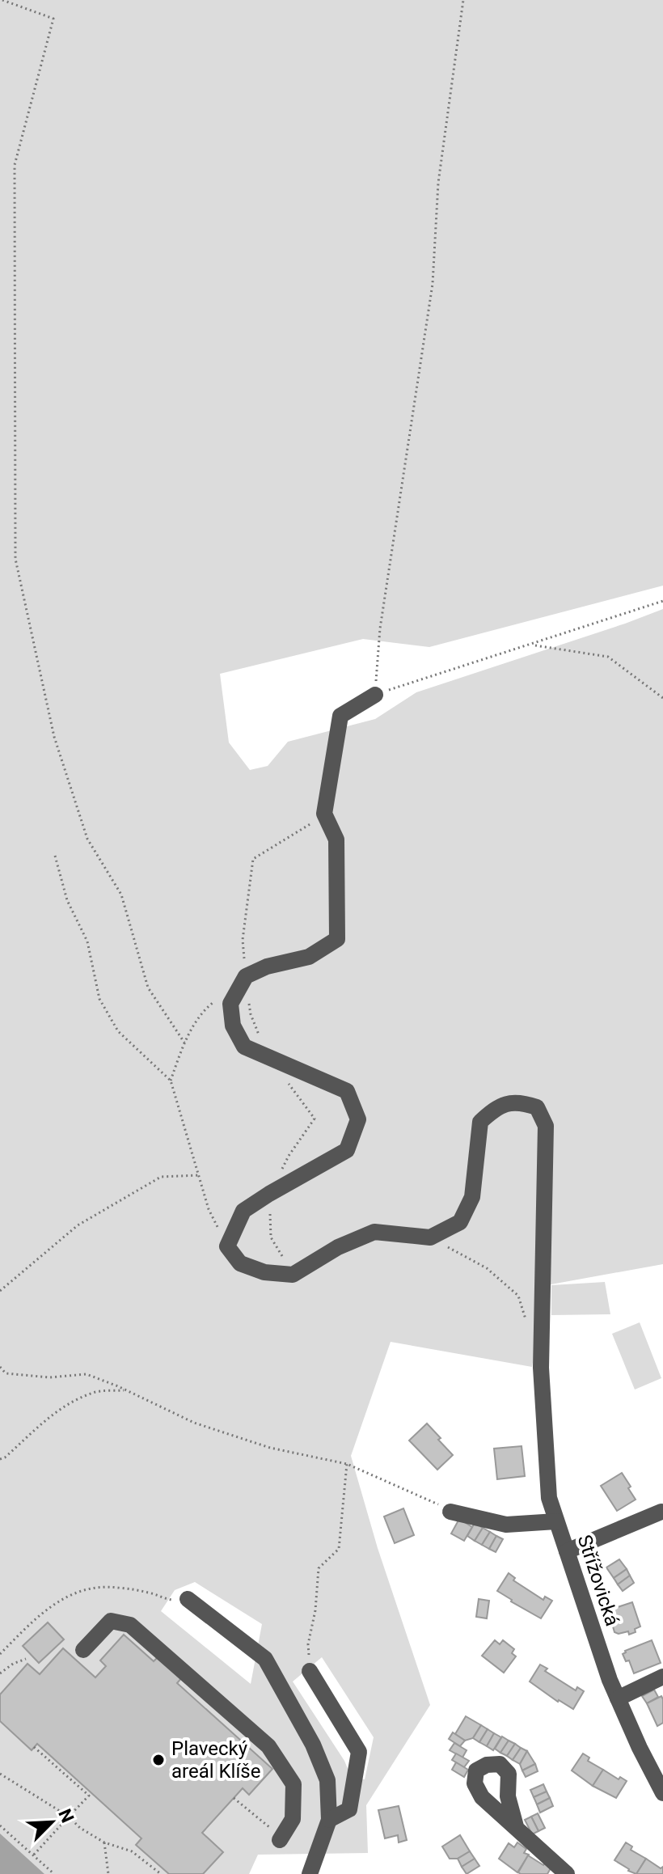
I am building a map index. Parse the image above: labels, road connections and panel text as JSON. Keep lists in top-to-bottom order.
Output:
{
  "streets": {
    "street": ["Střížovická"]
  },
  "places": ["Plavecký areál Klíše"],
  "north": "top right"
}
